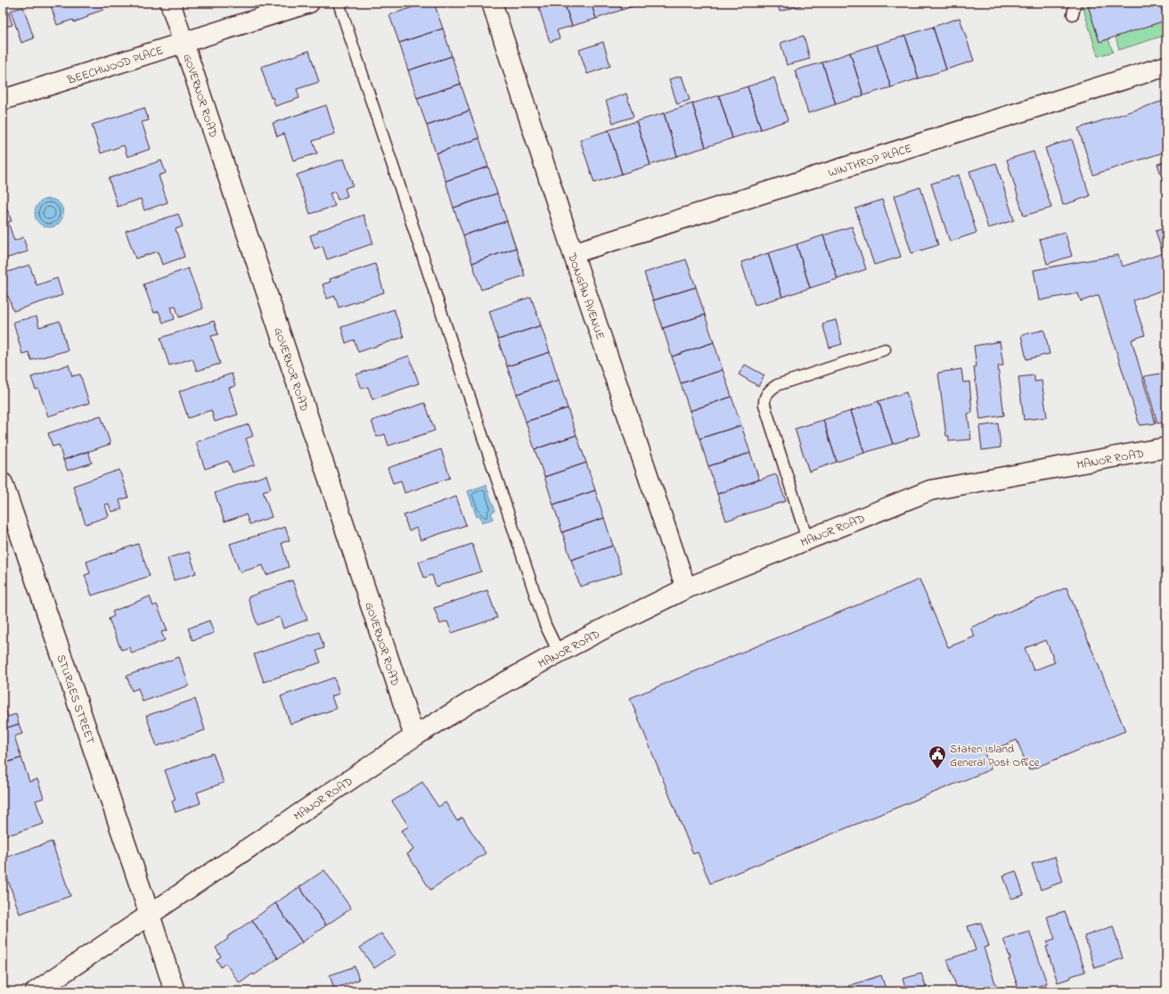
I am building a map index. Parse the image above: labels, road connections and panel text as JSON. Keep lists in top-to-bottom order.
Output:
{
  "streets": {
    "street": [
      "BEECHWOOD PLACE",
      "GOVERNOR ROAD",
      "WINTHROP PLACE",
      "DONGAN AVENUE",
      "MANOR ROAD",
      "STURGES STREET"
    ]
  },
  "crossings": [
    ["BEECHWOOD PLACE", "GOVERNOR ROAD"],
    ["GOVERNOR ROAD", "MANOR ROAD"],
    ["WINTHROP PLACE", "DONGAN AVENUE"],
    ["DONGAN AVENUE", "MANOR ROAD"],
    ["MANOR ROAD", "STURGES STREET"]
  ],
  "places": {
    "public building": ["Staten Island General Post Office"]
  }
}
